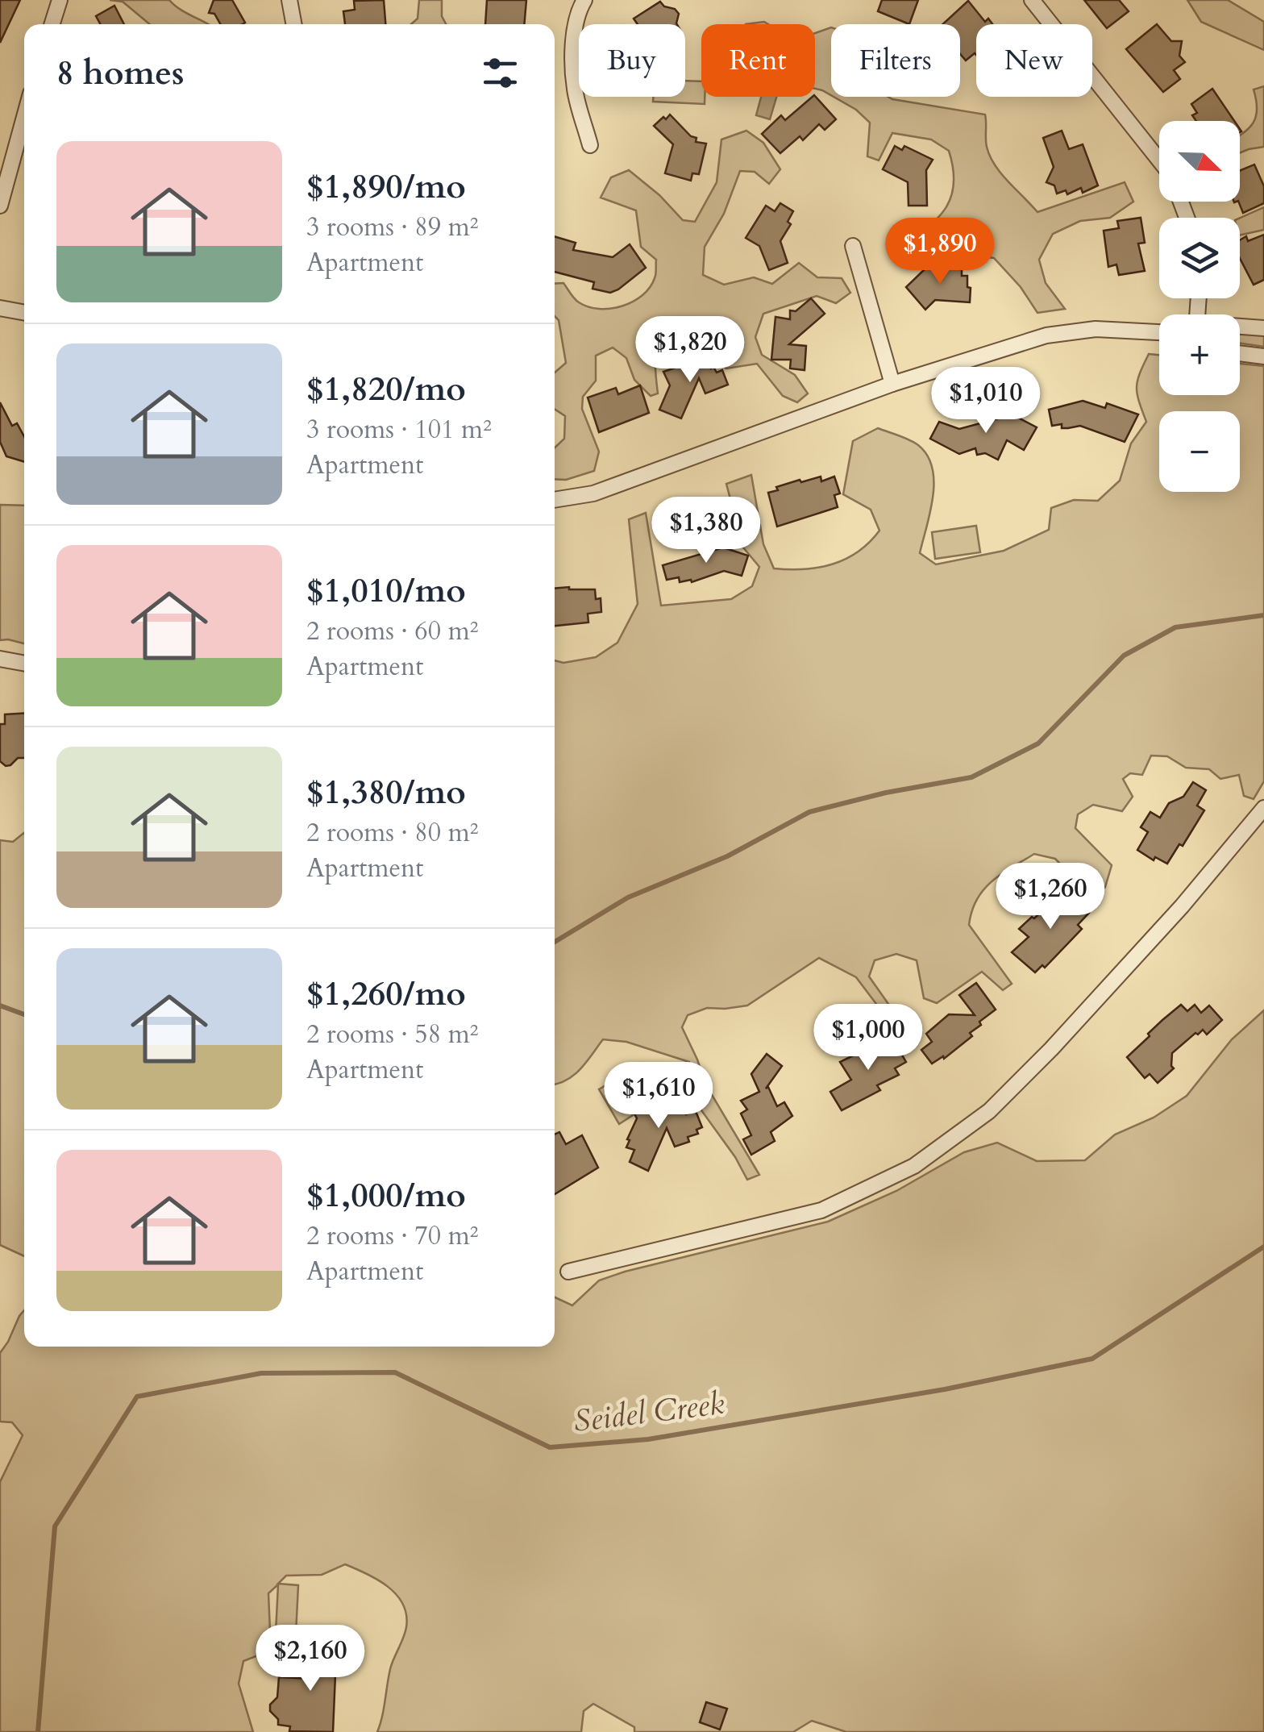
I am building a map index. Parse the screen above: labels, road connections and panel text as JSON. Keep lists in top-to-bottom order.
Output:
{
  "water": ["Seidel Creek"],
  "north": "bottom right",
  "page": {
    "chip": [
      "Buy",
      "Rent",
      "Filters",
      "New"
    ],
    "heading": "8 homes",
    "map_buttons": ["+", "−"],
    "list": [
      {
        "name": "$1,890/mo",
        "note": "3 rooms · 89 m² · Apartment"
      },
      {
        "name": "$1,820/mo",
        "note": "3 rooms · 101 m² · Apartment"
      },
      {
        "name": "$1,010/mo",
        "note": "2 rooms · 60 m² · Apartment"
      },
      {
        "name": "$1,380/mo",
        "note": "2 rooms · 80 m² · Apartment"
      },
      {
        "name": "$1,260/mo",
        "note": "2 rooms · 58 m² · Apartment"
      },
      {
        "name": "$1,000/mo",
        "note": "2 rooms · 70 m² · Apartment"
      }
    ],
    "price": [
      "$1,890",
      "$1,820",
      "$1,010",
      "$1,380",
      "$1,260",
      "$1,000",
      "$1,610",
      "$2,160"
    ]
  }
}
